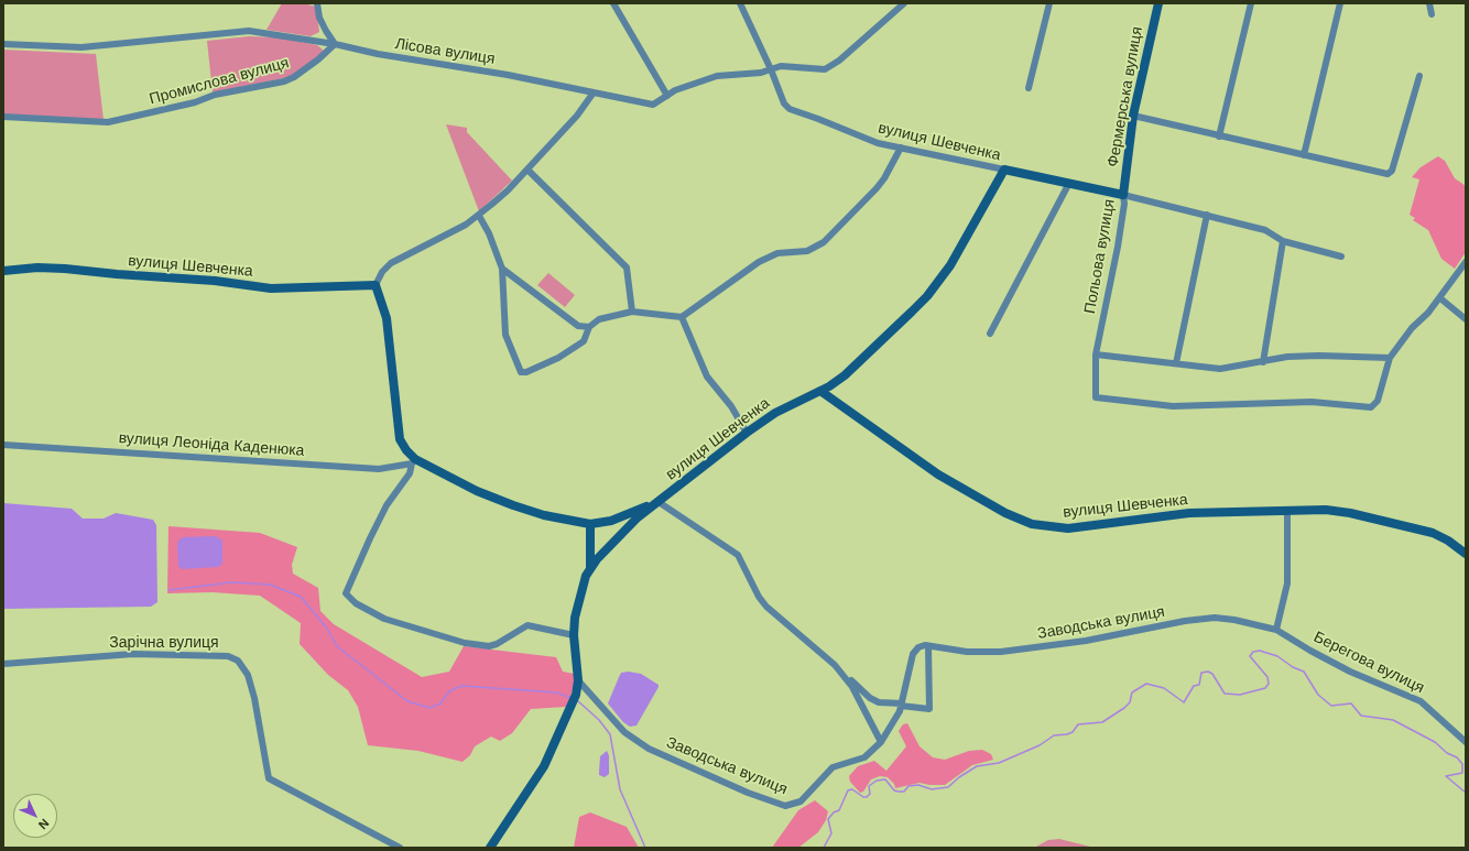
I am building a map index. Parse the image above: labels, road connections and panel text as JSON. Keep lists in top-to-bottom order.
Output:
{
  "streets": {
    "street": [
      "Лісова вулиця",
      "Промислова вулиця",
      "Фермерська вулиця",
      "вулиця Шевченка",
      "Польова вулиця",
      "вулиця Леоніда Каденюка",
      "Заводська вулиця",
      "Зарічна вулиця",
      "Берегова вулиця"
    ]
  },
  "crossings": [
    ["Лісова вулиця", "Промислова вулиця"],
    ["Лісова вулиця", "вулиця Шевченка"],
    ["Фермерська вулиця", "Польова вулиця"],
    ["вулиця Шевченка", "вулиця Леоніда Каденюка"],
    ["вулиця Шевченка", "Заводська вулиця"],
    ["Заводська вулиця", "Берегова вулиця"]
  ],
  "north": "bottom right"
}
